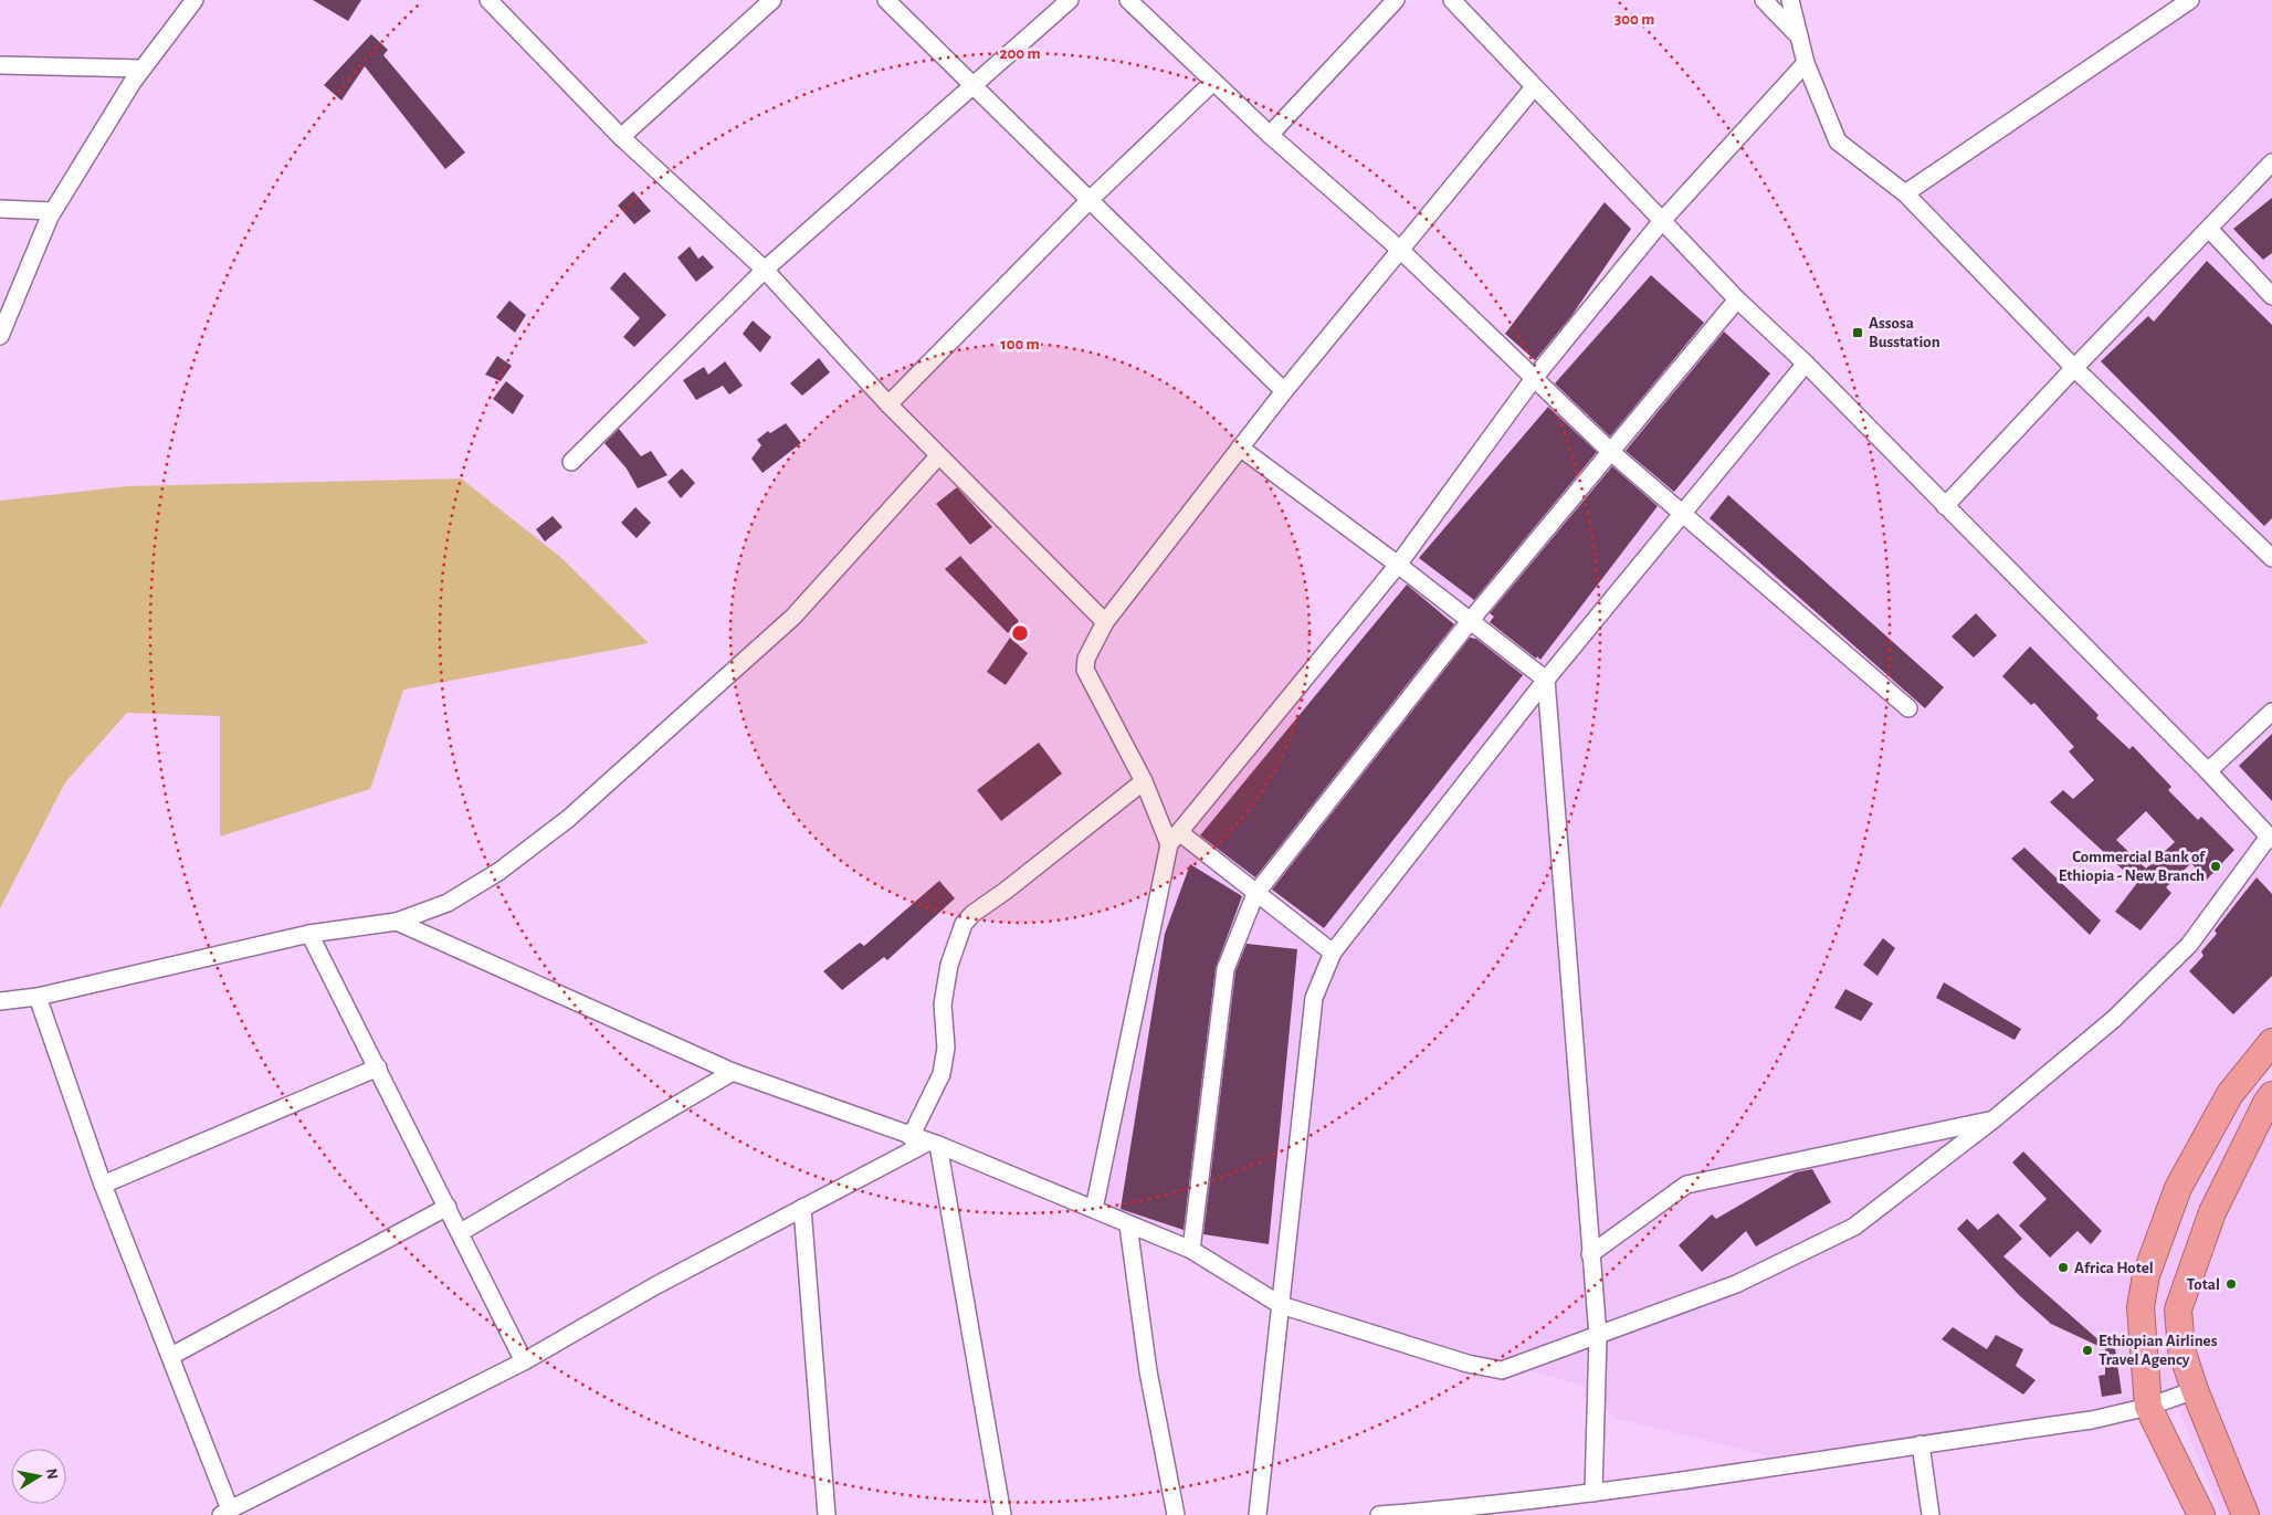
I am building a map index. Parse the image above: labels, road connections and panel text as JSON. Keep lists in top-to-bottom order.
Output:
{
  "places": {
    "transit": ["Assosa Busstation"],
    "other": [
      "Commercial Bank of Ethiopia - New Branch",
      "Africa Hotel",
      "Total",
      "Ethiopian Airlines Travel Agency"
    ]
  },
  "north": "right",
  "rings": ["300 m", "200 m", "100 m"]
}
